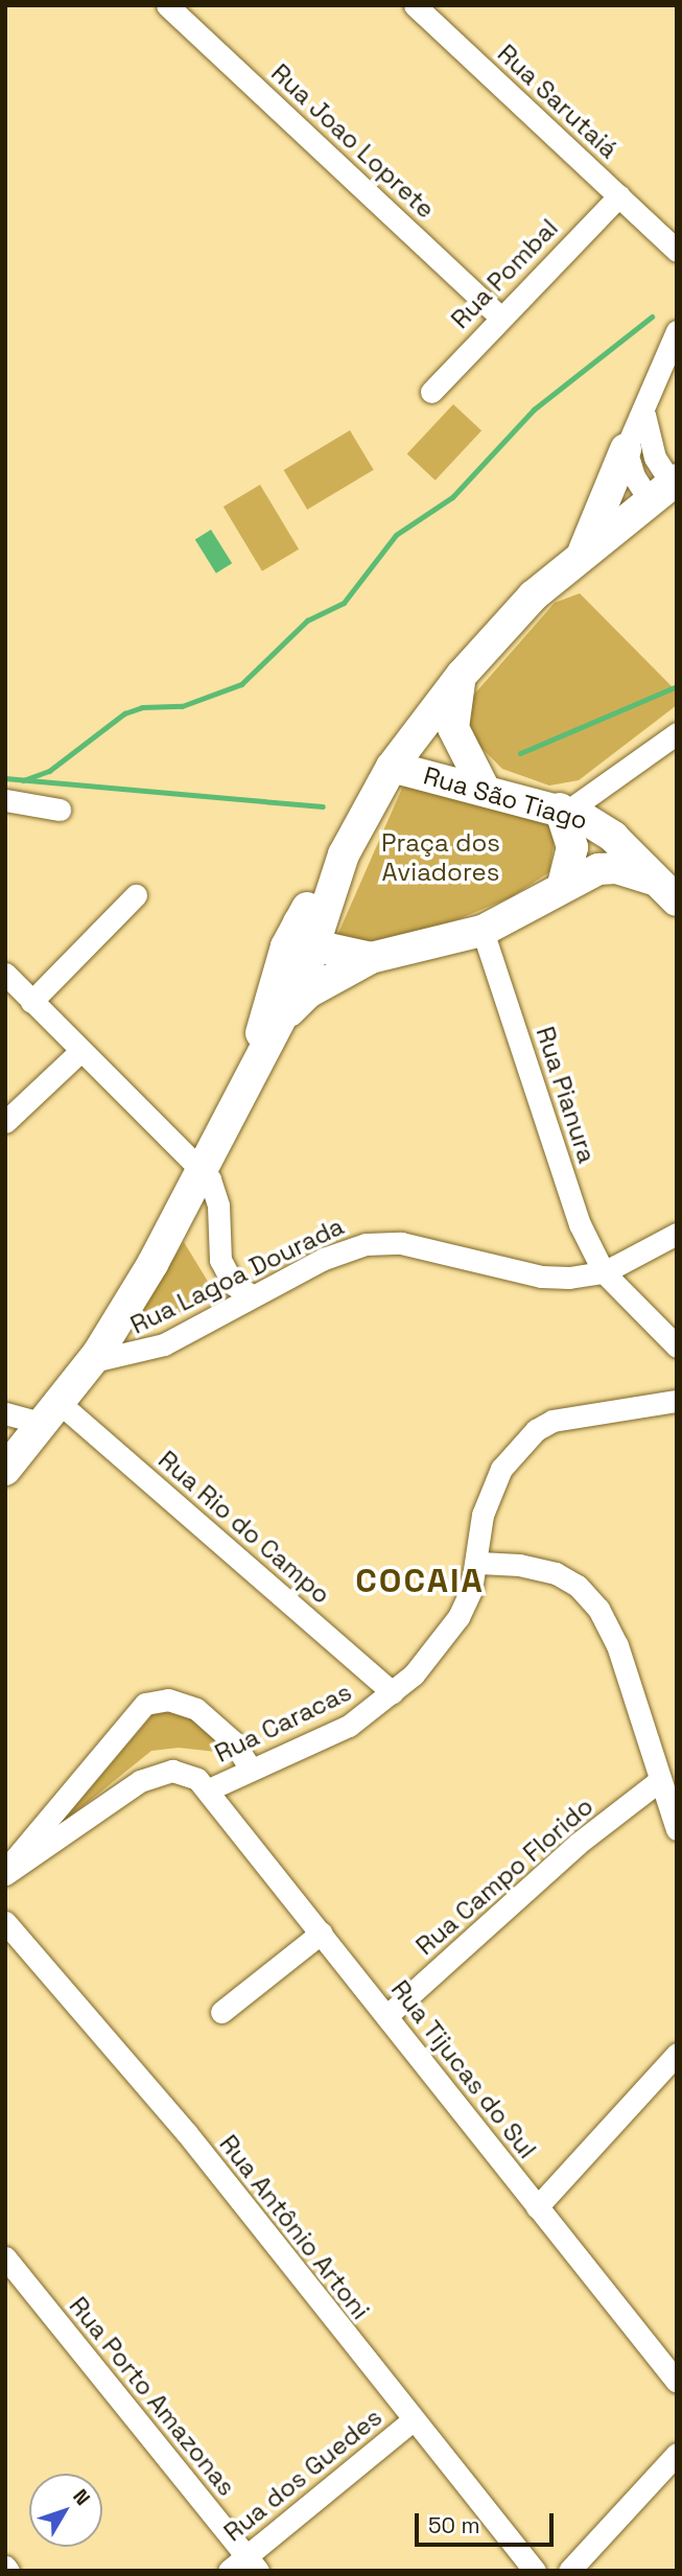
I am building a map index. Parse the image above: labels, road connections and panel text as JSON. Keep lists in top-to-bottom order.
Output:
{
  "streets": {
    "main road": ["Rua São Tiago"],
    "street": [
      "Rua Sarutaiá",
      "Rua Joao Loprete",
      "Rua Pombal",
      "Rua Pianura",
      "Rua Lagoa Dourada",
      "Rua Rio do Campo",
      "Rua Caracas",
      "Rua Campo Florido",
      "Rua Tijucas do Sul",
      "Rua Antônio Artoni",
      "Rua Porto Amazonas",
      "Rua dos Guedes"
    ]
  },
  "crossings": [
    ["Rua Sarutaiá", "Rua Pombal"],
    ["Rua Joao Loprete", "Rua Pombal"],
    ["Rua Pianura", "Rua Lagoa Dourada"],
    ["Rua Rio do Campo", "Rua Caracas"],
    ["Rua Caracas", "Rua Tijucas do Sul"],
    ["Rua Campo Florido", "Rua Tijucas do Sul"],
    ["Rua Antônio Artoni", "Rua dos Guedes"],
    ["Rua Porto Amazonas", "Rua dos Guedes"]
  ],
  "districts": ["COCAIA"],
  "parks": ["Praça dos Aviadores"],
  "scale_bar": "50 m",
  "north": "top right"
}
